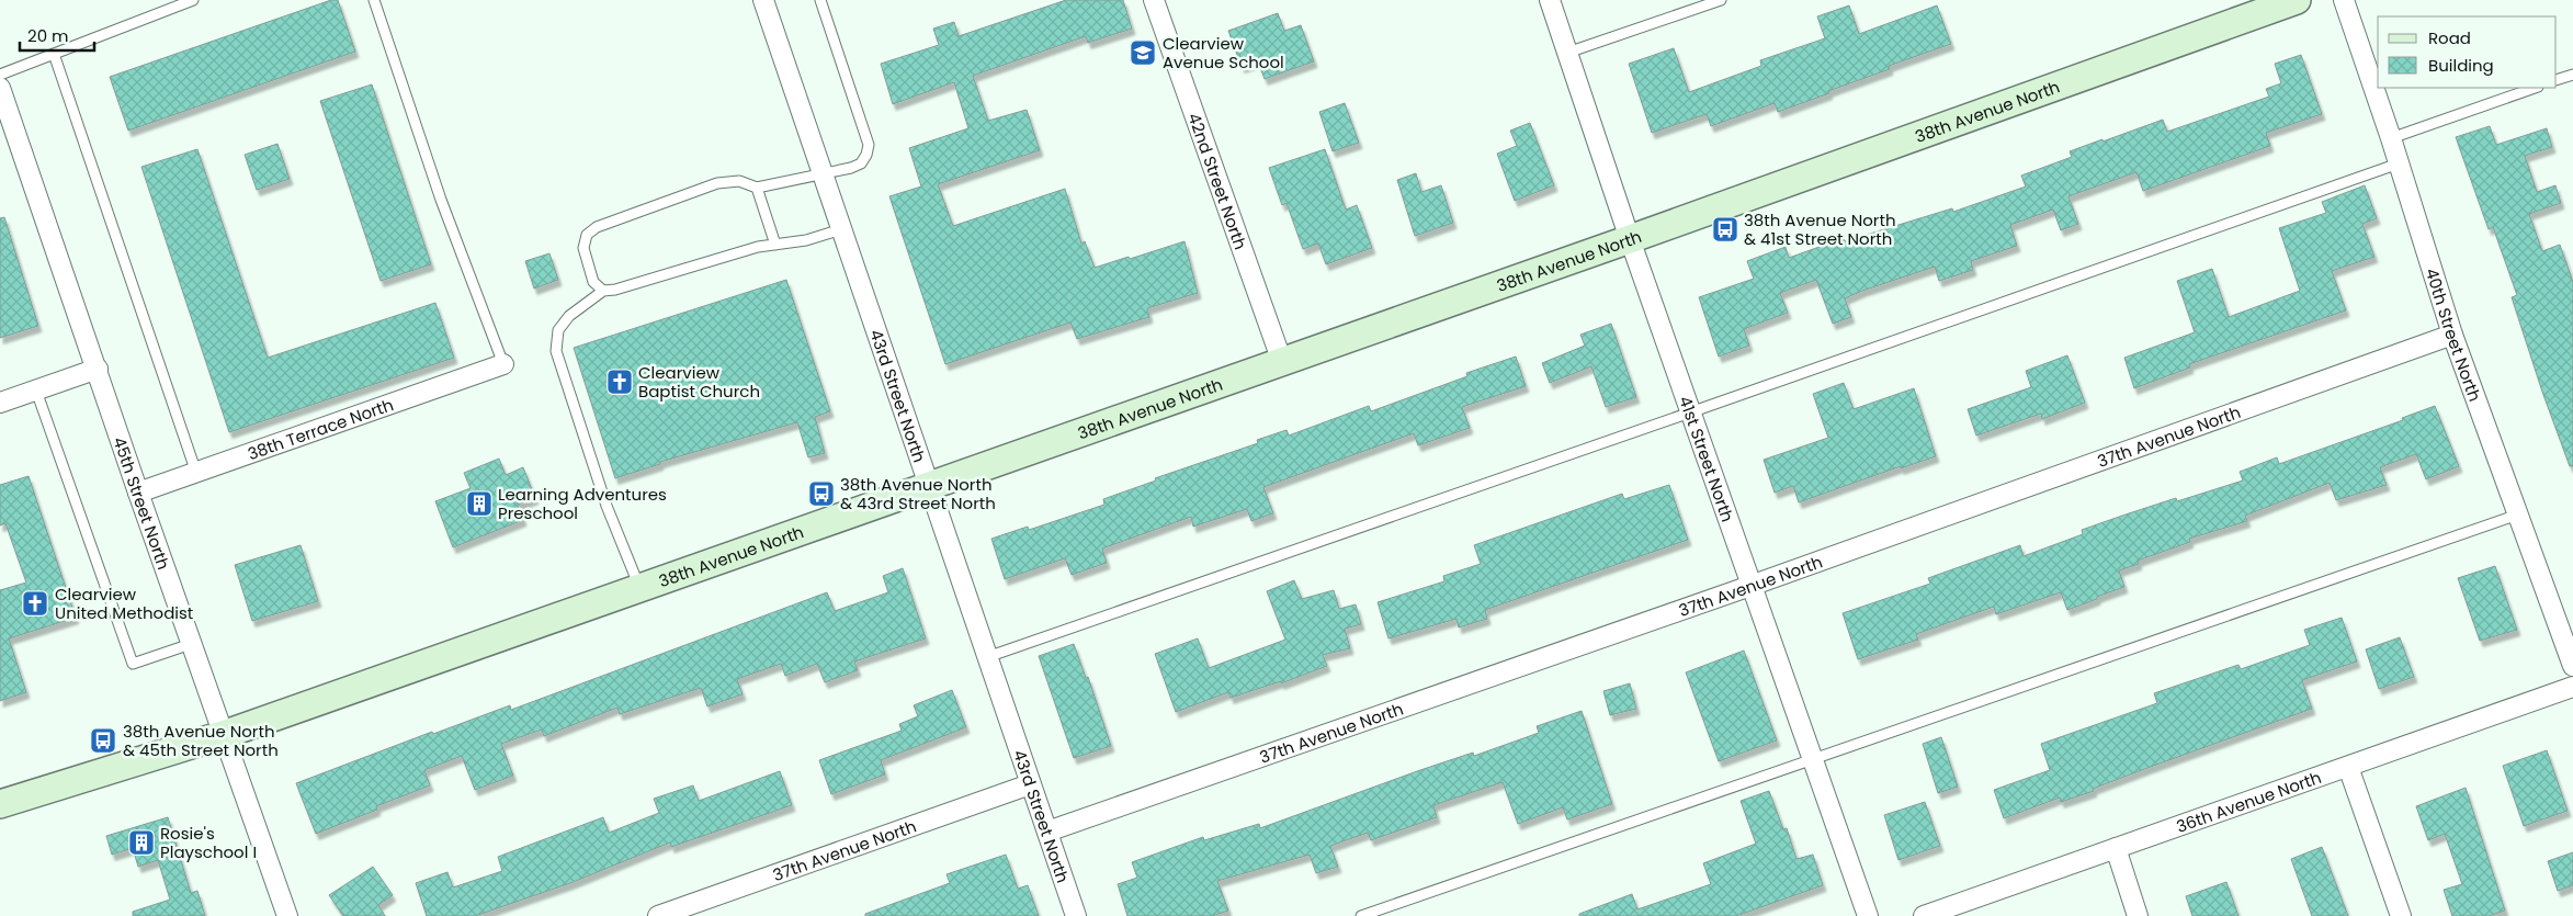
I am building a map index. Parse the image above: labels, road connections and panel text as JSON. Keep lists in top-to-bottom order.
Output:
{
  "streets": {
    "main road": ["38th Avenue North"],
    "street": [
      "42nd Street North",
      "40th Street North",
      "43rd Street North",
      "38th Terrace North",
      "37th Avenue North",
      "41st Street North",
      "45th Street North",
      "36th Avenue North"
    ]
  },
  "crossings": [
    ["38th Avenue North", "42nd Street North"],
    ["38th Avenue North", "43rd Street North"],
    ["38th Avenue North", "41st Street North"],
    ["38th Avenue North", "45th Street North"],
    ["40th Street North", "37th Avenue North"],
    ["43rd Street North", "37th Avenue North"],
    ["38th Terrace North", "45th Street North"],
    ["37th Avenue North", "41st Street North"]
  ],
  "places": {
    "school or university": ["Clearview Avenue School"],
    "bus stop": ["38th Avenue North & 41st Street North", "38th Avenue North & 43rd Street North", "38th Avenue North & 45th Street North"],
    "church": ["Clearview Baptist Church", "Clearview United Methodist"],
    "building": ["Learning Adventures Preschool", "Rosie's Playschool I"]
  },
  "legend": ["Road", "Building"],
  "scale_bar": "20 m"
}
